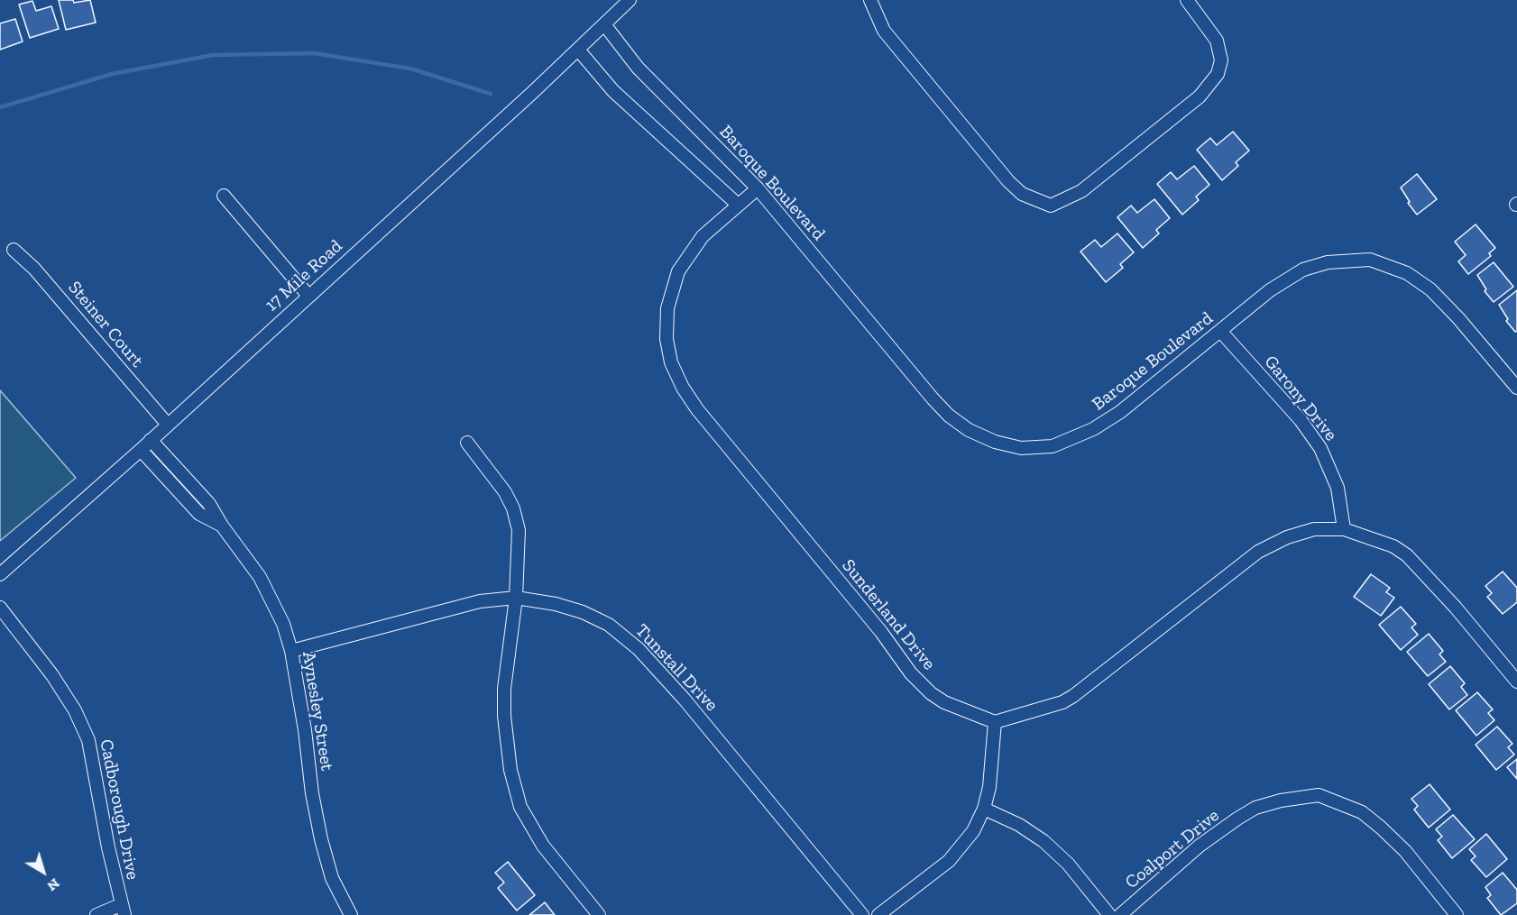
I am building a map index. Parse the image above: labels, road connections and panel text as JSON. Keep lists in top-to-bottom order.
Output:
{
  "streets": {
    "street": [
      "Baroque Boulevard",
      "17 Mile Road",
      "Steiner Court",
      "Garony Drive",
      "Sunderland Drive",
      "Tunstall Drive",
      "Aynesley Street",
      "Cadborough Drive",
      "Coalport Drive"
    ]
  },
  "crossings": [
    ["Baroque Boulevard", "17 Mile Road"],
    ["Baroque Boulevard", "Garony Drive"],
    ["Baroque Boulevard", "Sunderland Drive"],
    ["17 Mile Road", "Steiner Court"],
    ["17 Mile Road", "Aynesley Street"],
    ["Tunstall Drive", "Aynesley Street"]
  ],
  "north": "bottom right"
}
